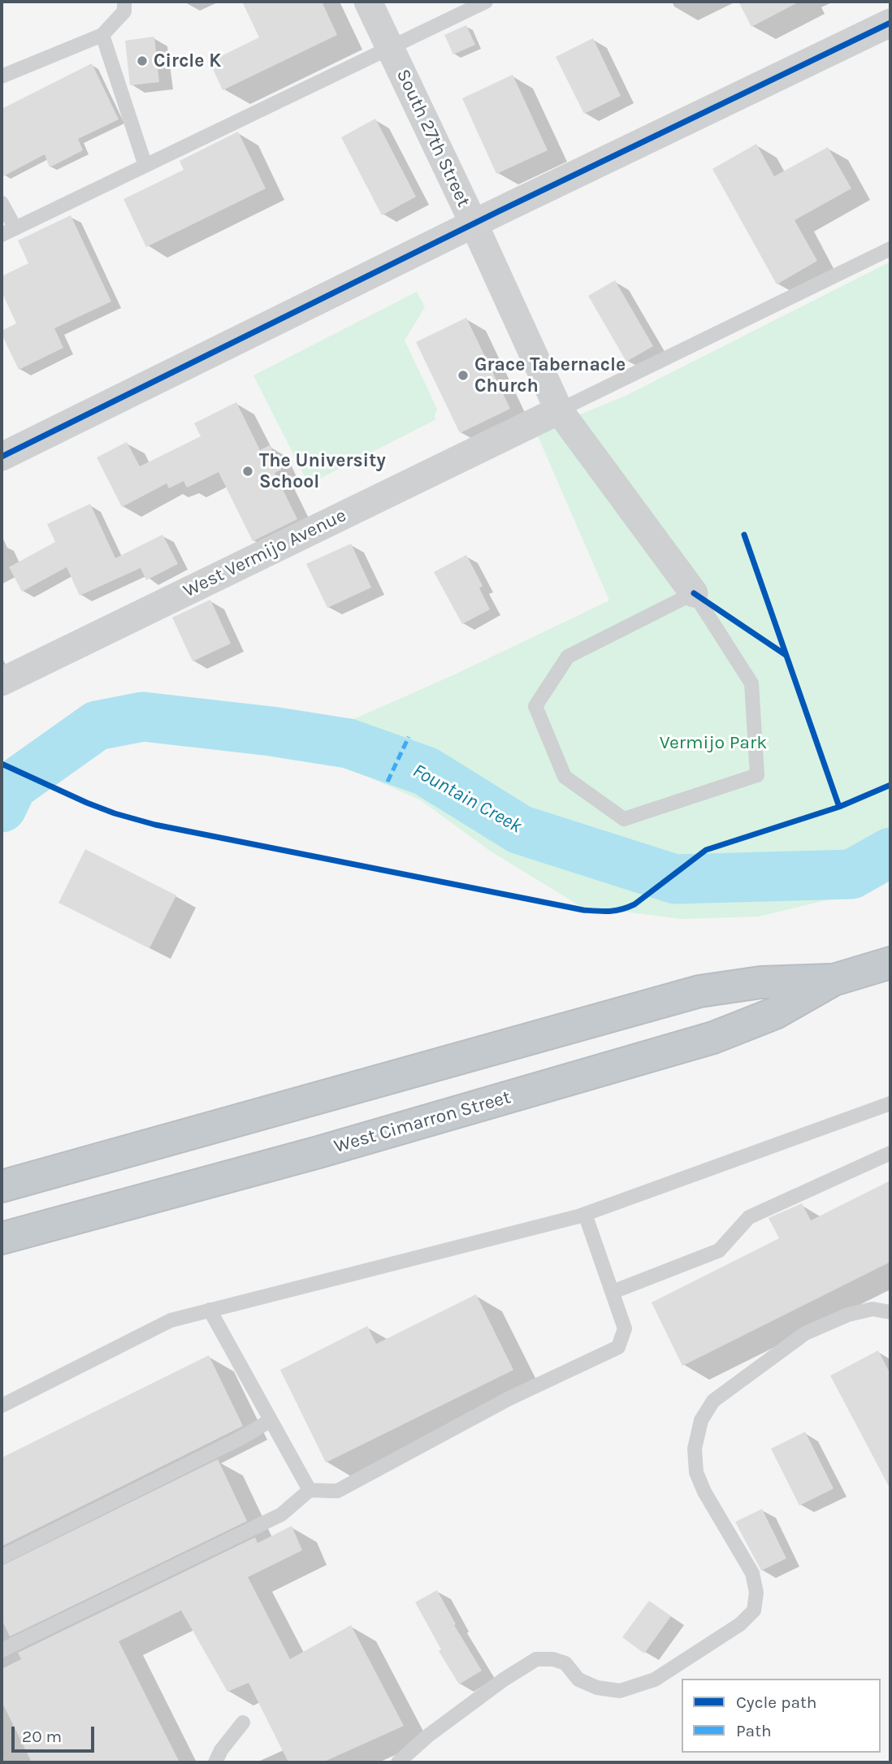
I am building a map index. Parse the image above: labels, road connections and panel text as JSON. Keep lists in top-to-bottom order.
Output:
{
  "streets": {
    "highway": ["West Cimarron Street"],
    "street": ["South 27th Street", "West Vermijo Avenue"]
  },
  "crossings": [
    ["South 27th Street", "West Vermijo Avenue"]
  ],
  "water": ["Fountain Creek"],
  "parks": ["Vermijo Park"],
  "places": ["Circle K", "Grace Tabernacle Church", "The University School"],
  "legend": ["Cycle path", "Path"],
  "scale_bar": "20 m"
}
